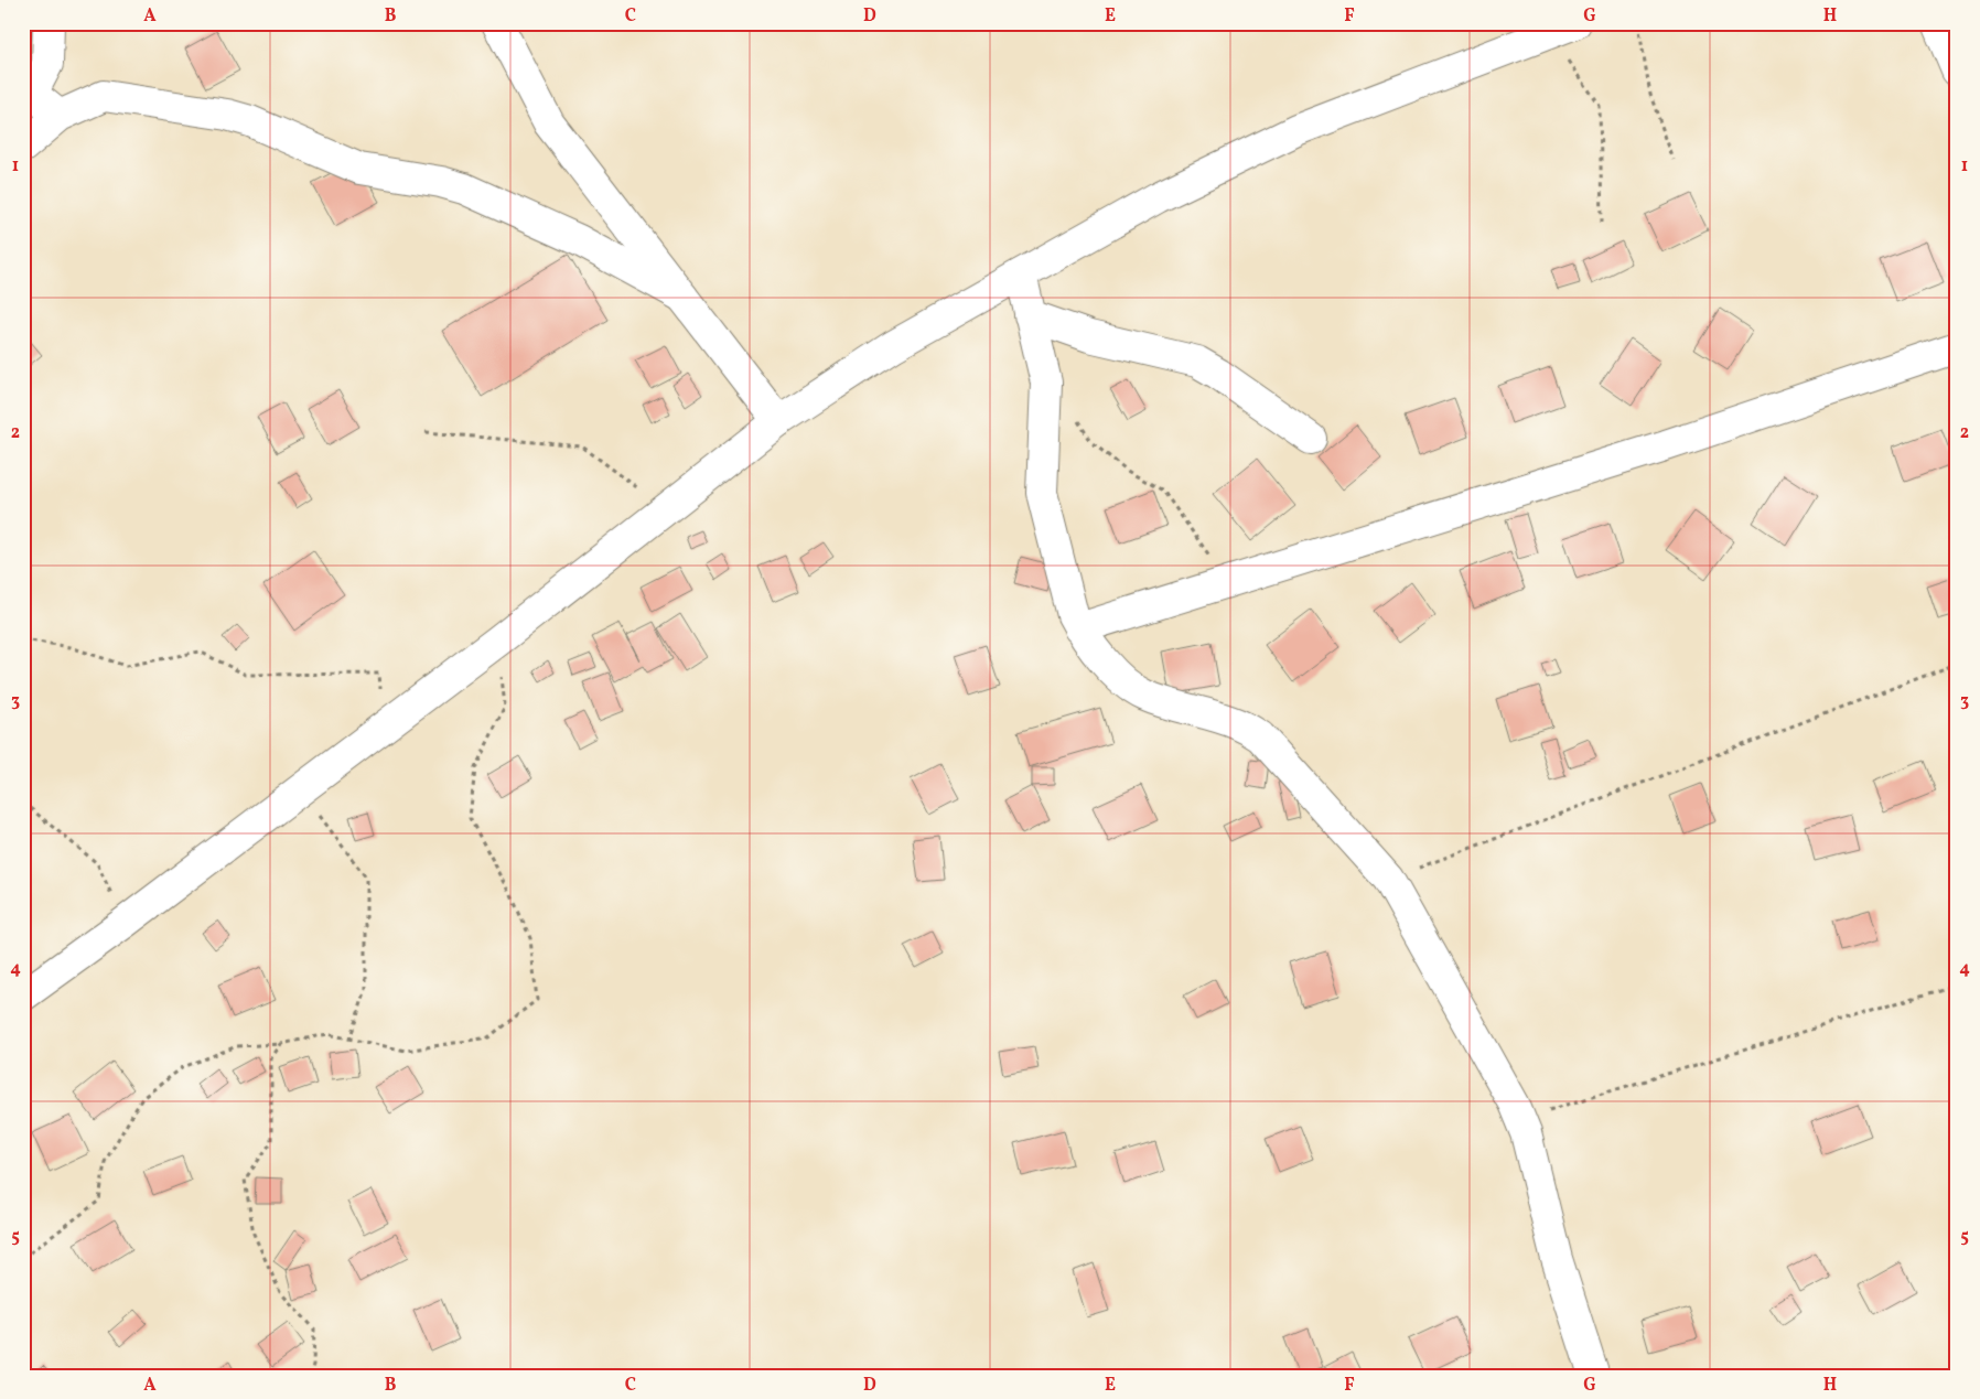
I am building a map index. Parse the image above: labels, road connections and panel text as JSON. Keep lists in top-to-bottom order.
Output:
{
  "grid": {
    "columns": [
      "A",
      "B",
      "C",
      "D",
      "E",
      "F",
      "G",
      "H"
    ],
    "rows": [
      "1",
      "2",
      "3",
      "4",
      "5"
    ]
  }
}
